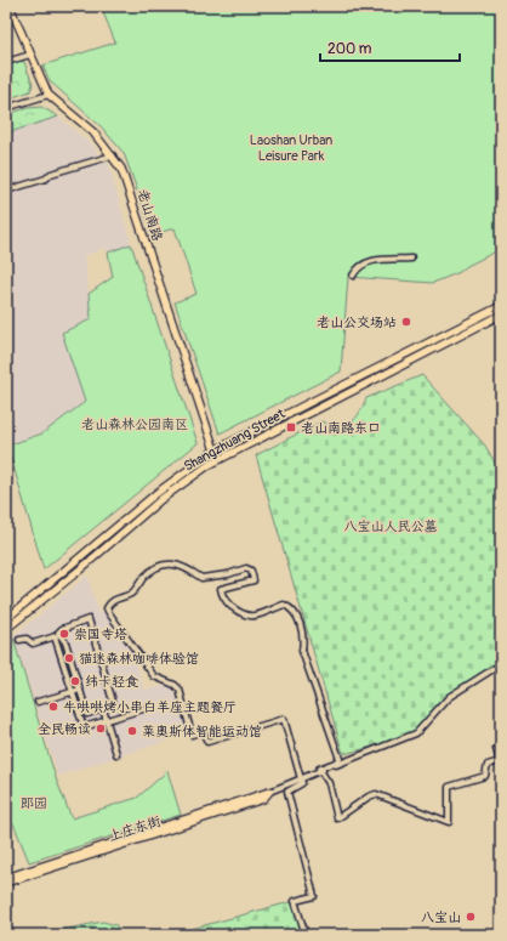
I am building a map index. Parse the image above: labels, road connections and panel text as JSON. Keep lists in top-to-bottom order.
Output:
{
  "streets": {
    "main road": ["老山南路", "Shangzhuang Street", "上庄东街"]
  },
  "crossings": [
    ["老山南路", "Shangzhuang Street"]
  ],
  "parks": [
    "Laoshan Urban Leisure Park",
    "老山森林公园南区",
    "八宝山人民公墓",
    "郎园"
  ],
  "places": {
    "other": [
      "老山公交场站",
      "崇国寺塔",
      "猫迷森林咖啡体验馆",
      "纬卡轻食",
      "牛哄哄烤小串白羊座主题餐厅",
      "全民畅读",
      "莱奥斯体智能运动馆",
      "八宝山"
    ],
    "transit": ["老山南路东口"]
  },
  "scale_bar": "200 m"
}
